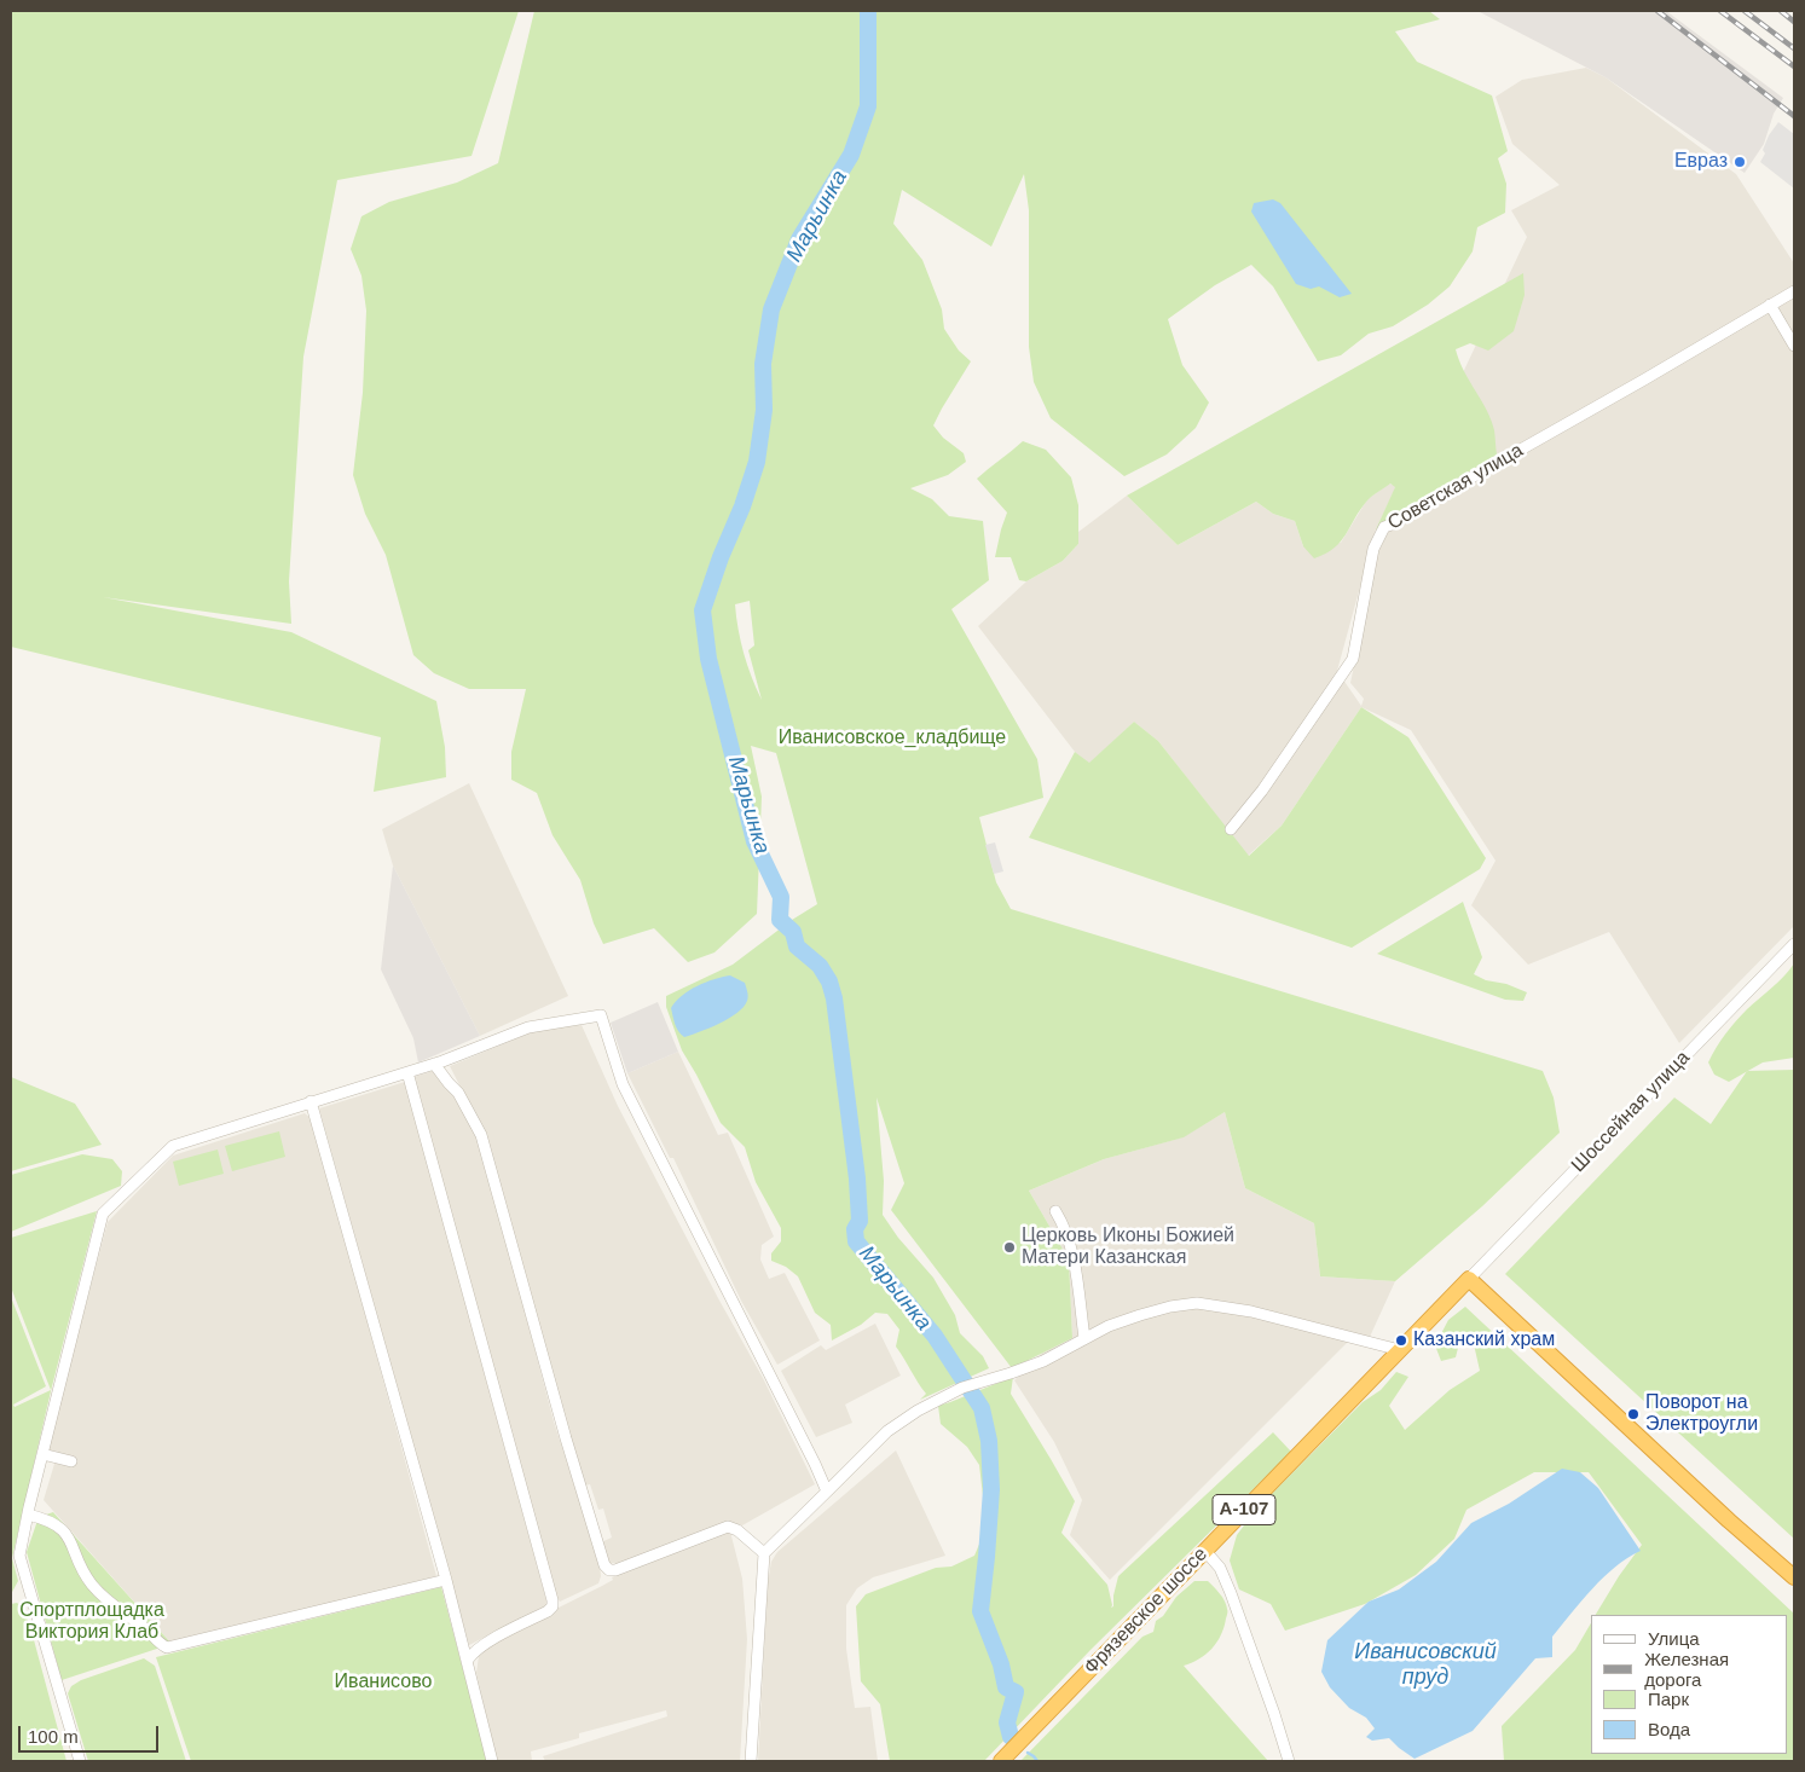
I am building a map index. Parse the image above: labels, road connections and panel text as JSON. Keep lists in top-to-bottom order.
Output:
{
  "streets": {
    "highway": ["А-107", "Фрязевское шоссе"],
    "street": ["Советская улица", "Шоссейная улица"]
  },
  "crossings": [
    ["Шоссейная улица", "Фрязевское шоссе"]
  ],
  "water": ["Марьинка", "Иванисовский пруд"],
  "parks": ["Иванисовское_кладбище", "Спортплощадка Виктория Клаб", "Иванисово"],
  "places": [
    "Евраз",
    "Церковь Иконы Божией Матери Казанская",
    "Казанский храм",
    "Поворот на Электроугли"
  ],
  "legend": [
    "Улица",
    "Железная дорога",
    "Парк",
    "Вода"
  ],
  "scale_bar": "100 m"
}
